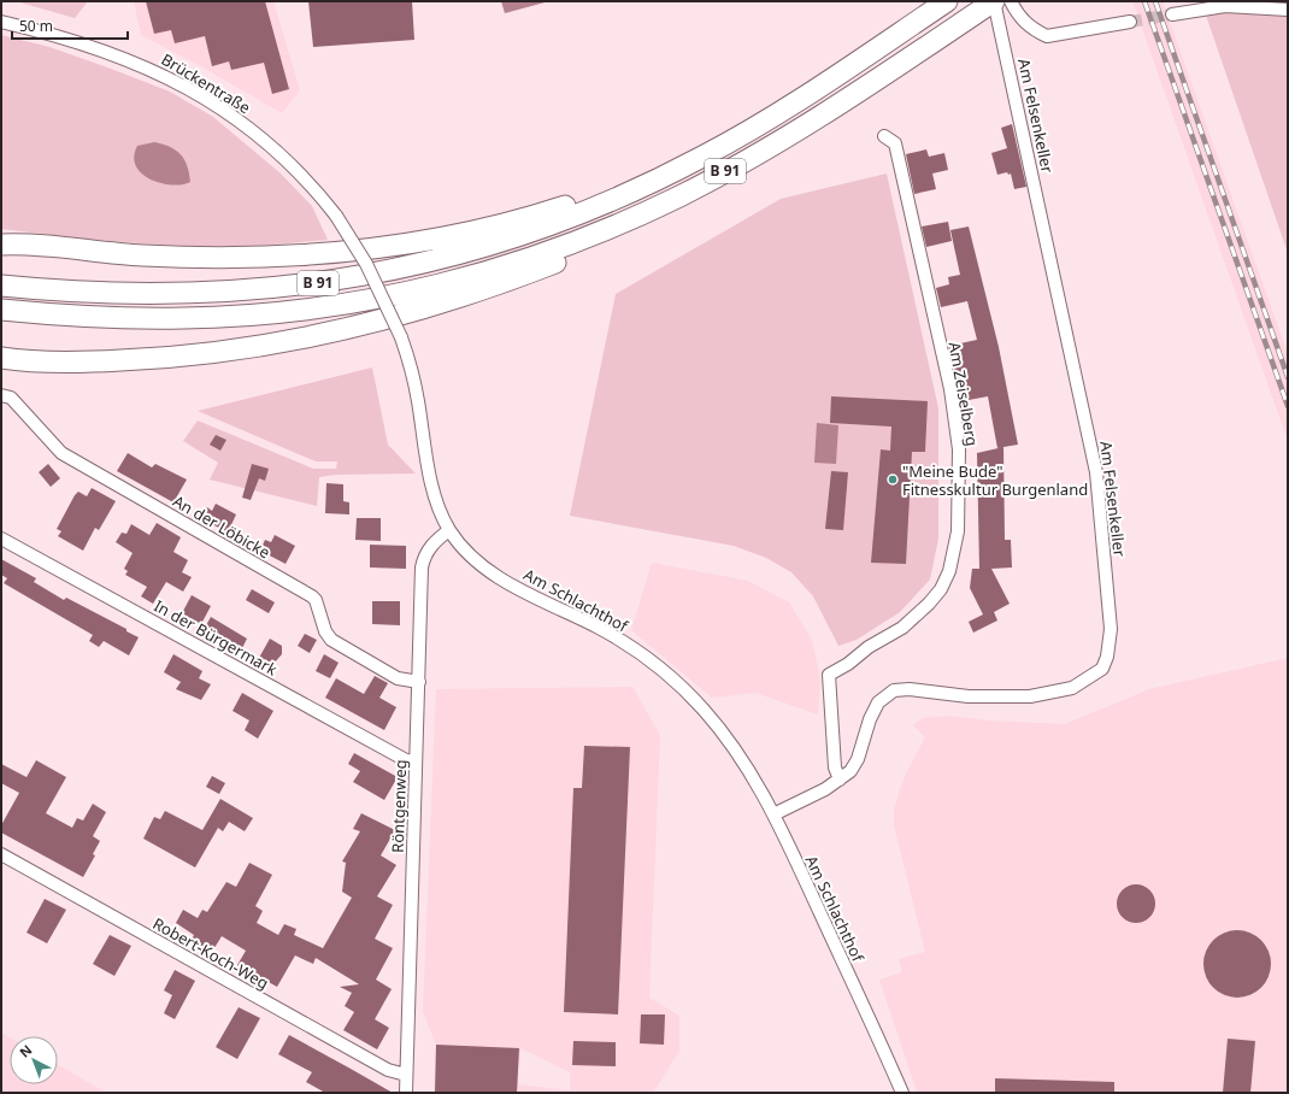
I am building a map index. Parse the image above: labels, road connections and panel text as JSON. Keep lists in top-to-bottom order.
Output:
{
  "streets": {
    "highway": ["B 91"],
    "street": [
      "Brückentraße",
      "Am Felsenkeller",
      "Am Zeiselberg",
      "An der Löbicke",
      "Am Schlachthof",
      "In der Bürgermark",
      "Röntgenweg",
      "Robert-Koch-Weg"
    ]
  },
  "crossings": [
    ["Brückentraße", "Am Schlachthof"],
    ["Am Felsenkeller", "B 91"],
    ["Am Felsenkeller", "Am Zeiselberg"],
    ["Am Felsenkeller", "Am Schlachthof"],
    ["An der Löbicke", "Röntgenweg"],
    ["Am Schlachthof", "Röntgenweg"],
    ["In der Bürgermark", "Röntgenweg"],
    ["Röntgenweg", "Robert-Koch-Weg"]
  ],
  "places": ["\"Meine Bude\" Fitnesskultur Burgenland"],
  "scale_bar": "50 m",
  "north": "top left"
}
